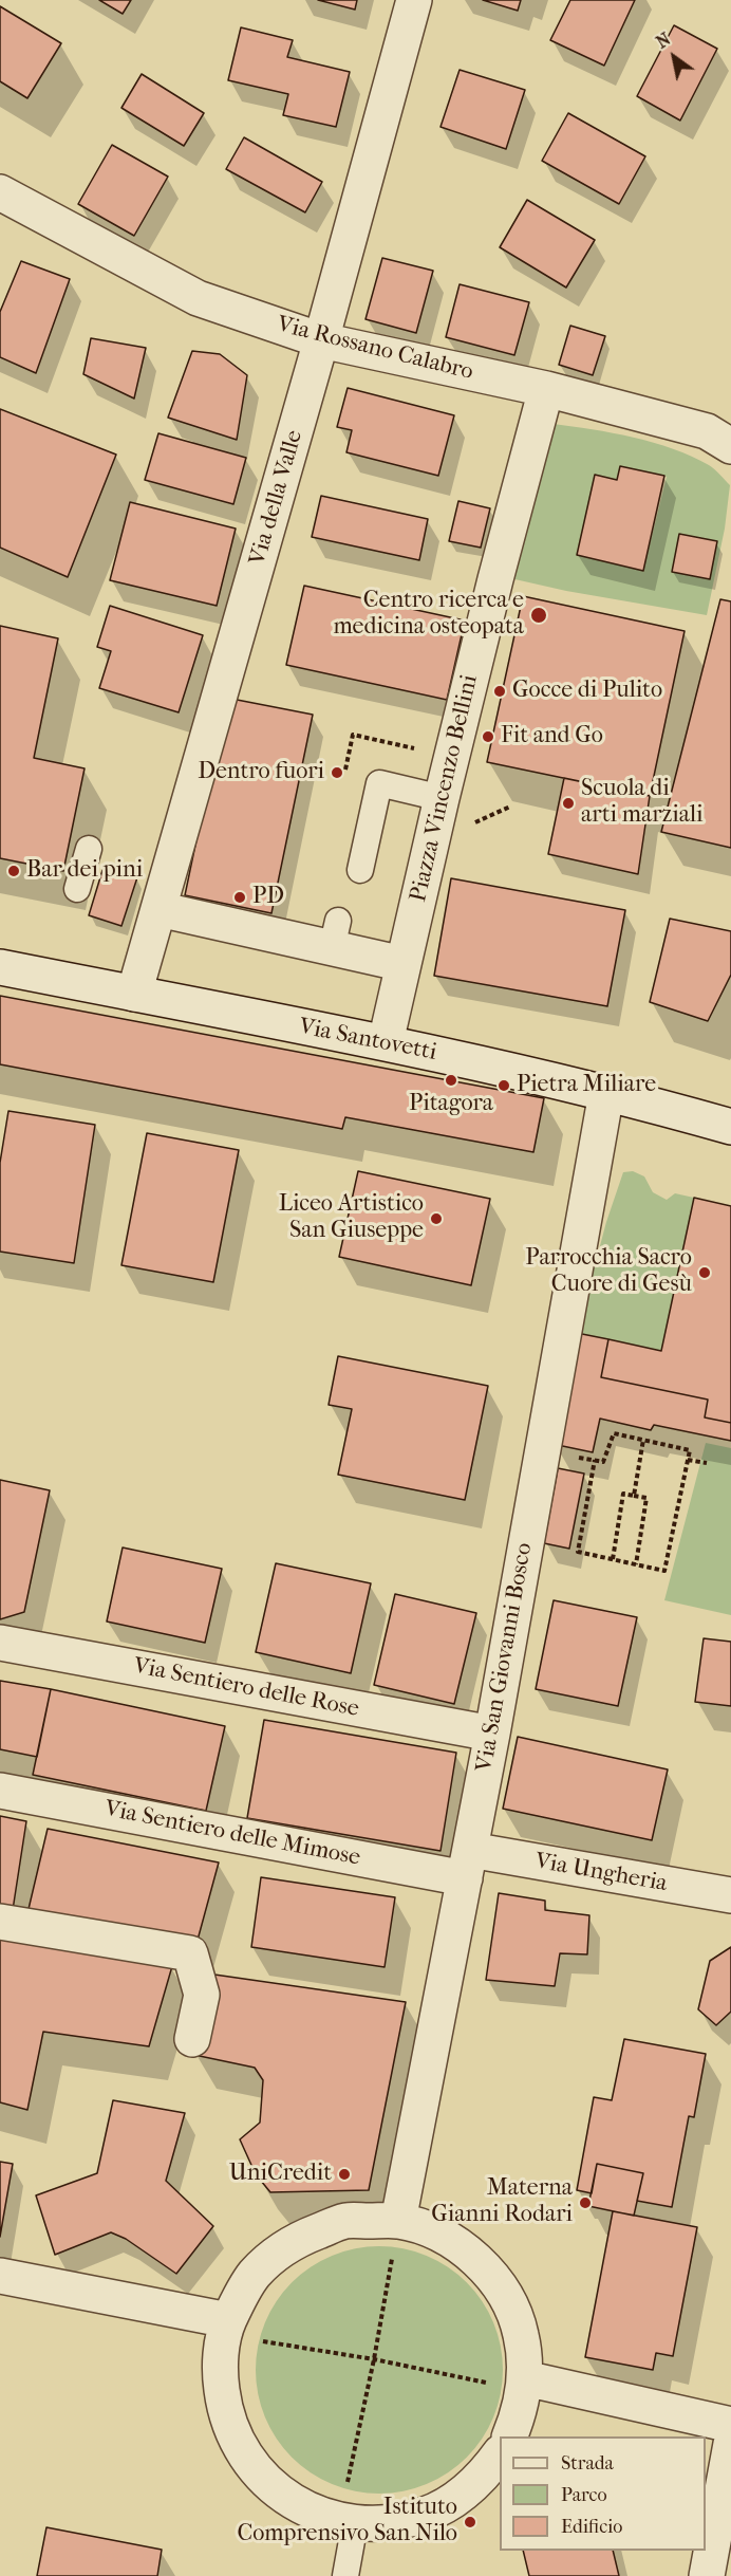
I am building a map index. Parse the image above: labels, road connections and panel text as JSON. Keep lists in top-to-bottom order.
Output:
{
  "streets": {
    "street": [
      "Via Rossano Calabro",
      "Via della Valle",
      "Piazza Vincenzo Bellini",
      "Via Santovetti",
      "Via San Giovanni Bosco",
      "Via Sentiero delle Rose",
      "Via Sentiero delle Mimose",
      "Via Ungheria"
    ]
  },
  "crossings": [
    ["Via Rossano Calabro", "Via della Valle"],
    ["Via Rossano Calabro", "Piazza Vincenzo Bellini"],
    ["Via della Valle", "Via Santovetti"],
    ["Piazza Vincenzo Bellini", "Via Santovetti"],
    ["Via Santovetti", "Via San Giovanni Bosco"],
    ["Via San Giovanni Bosco", "Via Sentiero delle Rose"],
    ["Via San Giovanni Bosco", "Via Sentiero delle Mimose"],
    ["Via San Giovanni Bosco", "Via Ungheria"],
    ["Via Sentiero delle Mimose", "Via Ungheria"]
  ],
  "places": [
    "Centro ricerca e medicina osteopata",
    "Gocce di Pulito",
    "Fit and Go",
    "Dentro fuori",
    "Scuola di arti marziali",
    "Bar dei pini",
    "PD",
    "Pitagora",
    "Pietra Miliare",
    "Liceo Artistico San Giuseppe",
    "Parrocchia Sacro Cuore di Gesù",
    "UniCredit",
    "Materna Gianni Rodari",
    "Istituto Comprensivo San Nilo"
  ],
  "legend": ["Strada", "Parco", "Edificio"],
  "north": "top left"
}
